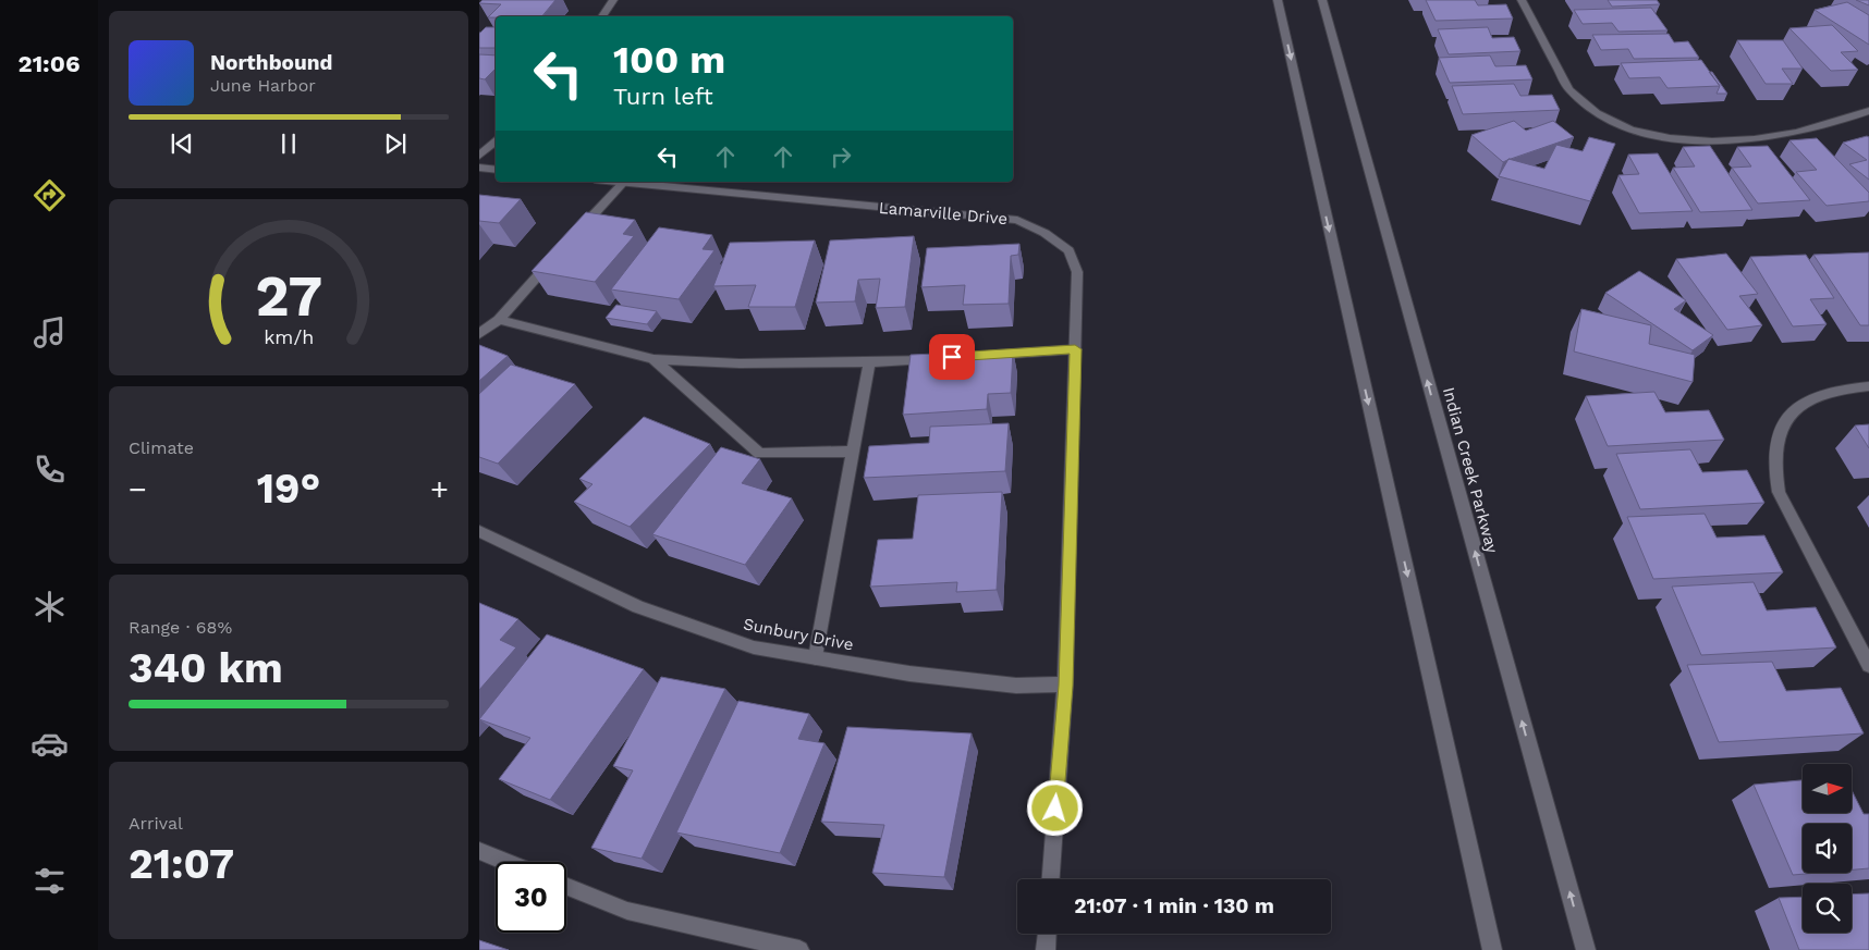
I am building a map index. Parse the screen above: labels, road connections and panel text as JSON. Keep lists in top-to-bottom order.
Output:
{
  "streets": {
    "street": ["Lamarville Drive", "Indian Creek Parkway", "Sunbury Drive"]
  },
  "crossings": [
    ["Lamarville Drive", "Sunbury Drive"]
  ],
  "north": "right",
  "page": {
    "tabs": "21:06",
    "turn": ["100 m", "Turn left"],
    "song": ["Northbound", "June Harbor"],
    "tile": [
      "Climate",
      ["Range · 68%", "340 km"],
      ["Arrival", "21:07"]
    ],
    "heat": ["−", "19°", "+"],
    "limit": "30",
    "trip": "21:07 · 1 min · 130 m",
    "gauge": ["27", "km/h"]
  }
}
